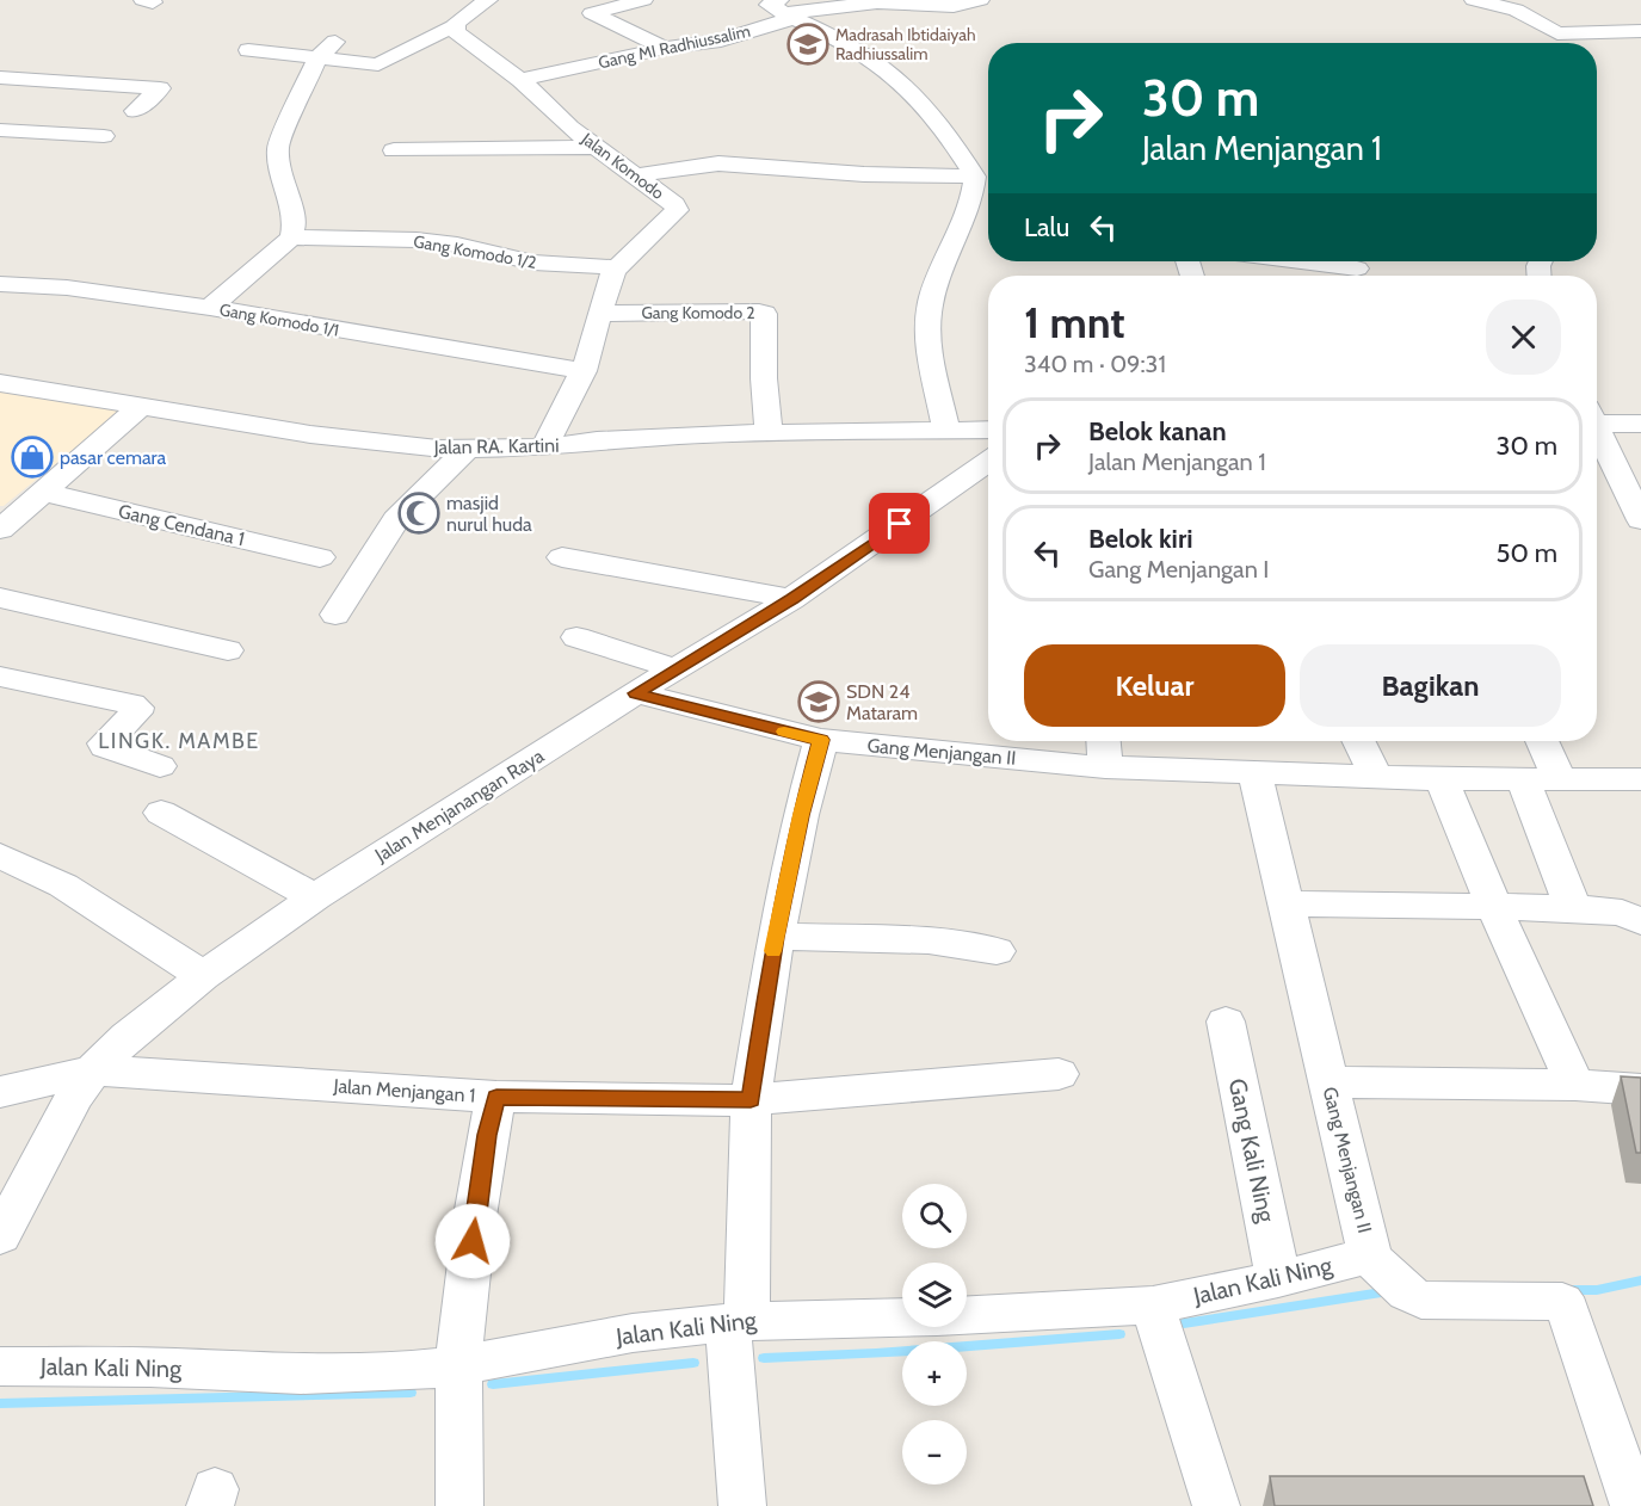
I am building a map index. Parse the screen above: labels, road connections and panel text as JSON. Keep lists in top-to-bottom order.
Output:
{
  "streets": {
    "street": [
      "Gang MI Radhiussalim",
      "Jalan Komodo",
      "Gang Komodo 1/2",
      "Gang Komodo 2",
      "Gang Komodo 1/1",
      "Jalan RA. Kartini",
      "Gang Cendana 1",
      "Gang Menjangan II",
      "Jalan Menjanangan Raya",
      "Jalan Menjangan 1",
      "Gang Kali Ning",
      "Jalan Kali Ning"
    ]
  },
  "crossings": [
    ["Gang MI Radhiussalim", "Jalan Komodo"],
    ["Jalan Komodo", "Gang Komodo 1/2"],
    ["Jalan Komodo", "Gang Komodo 2"],
    ["Jalan Komodo", "Gang Komodo 1/1"],
    ["Jalan Komodo", "Jalan RA. Kartini"],
    ["Gang Komodo 1/2", "Gang Komodo 1/1"],
    ["Gang Komodo 2", "Jalan RA. Kartini"],
    ["Gang Menjangan II", "Jalan Menjanangan Raya"],
    ["Gang Menjangan II", "Jalan Kali Ning"],
    ["Jalan Menjanangan Raya", "Jalan Menjangan 1"],
    ["Gang Kali Ning", "Jalan Kali Ning"]
  ],
  "districts": ["LINGK. MAMBE"],
  "places": {
    "school or university": ["Madrasah Ibtidaiyah Radhiussalim", "SDN 24 Mataram"],
    "shop": ["pasar cemara"],
    "mosque": ["masjid nurul huda"]
  },
  "page": {
    "turn": ["30 m", "Jalan Menjangan 1"],
    "then": "Lalu",
    "heading": ["1 mnt", "340 m · 09:31"],
    "list": [
      {
        "name": "Belok kanan",
        "note": "Jalan Menjangan 1",
        "value": "30 m"
      },
      {
        "name": "Belok kiri",
        "note": "Gang Menjangan I",
        "value": "50 m"
      }
    ],
    "buttons": ["Keluar", "Bagikan"],
    "map_buttons": ["+", "−"]
  }
}
